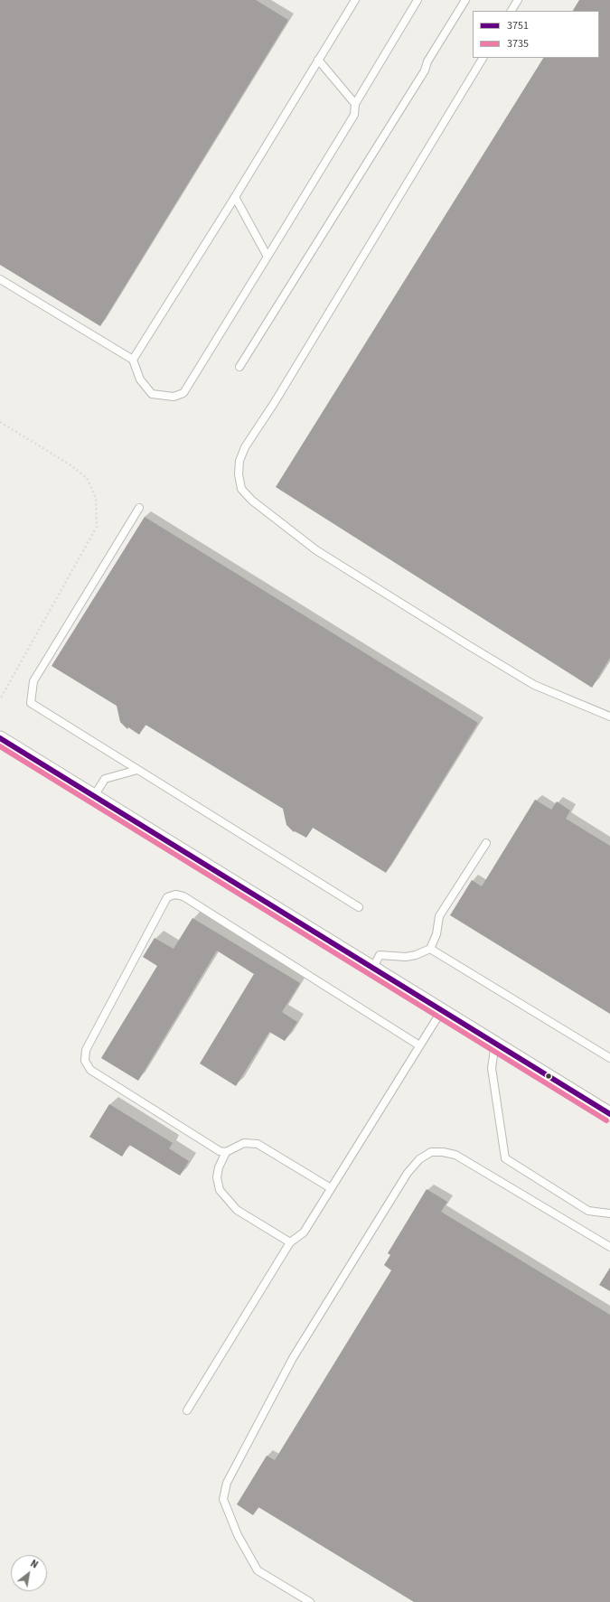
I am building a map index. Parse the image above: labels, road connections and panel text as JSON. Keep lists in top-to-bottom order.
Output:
{
  "lines": ["transit line 3751", "transit line 3735"],
  "legend": ["3751", "3735"],
  "north": "top right"
}
